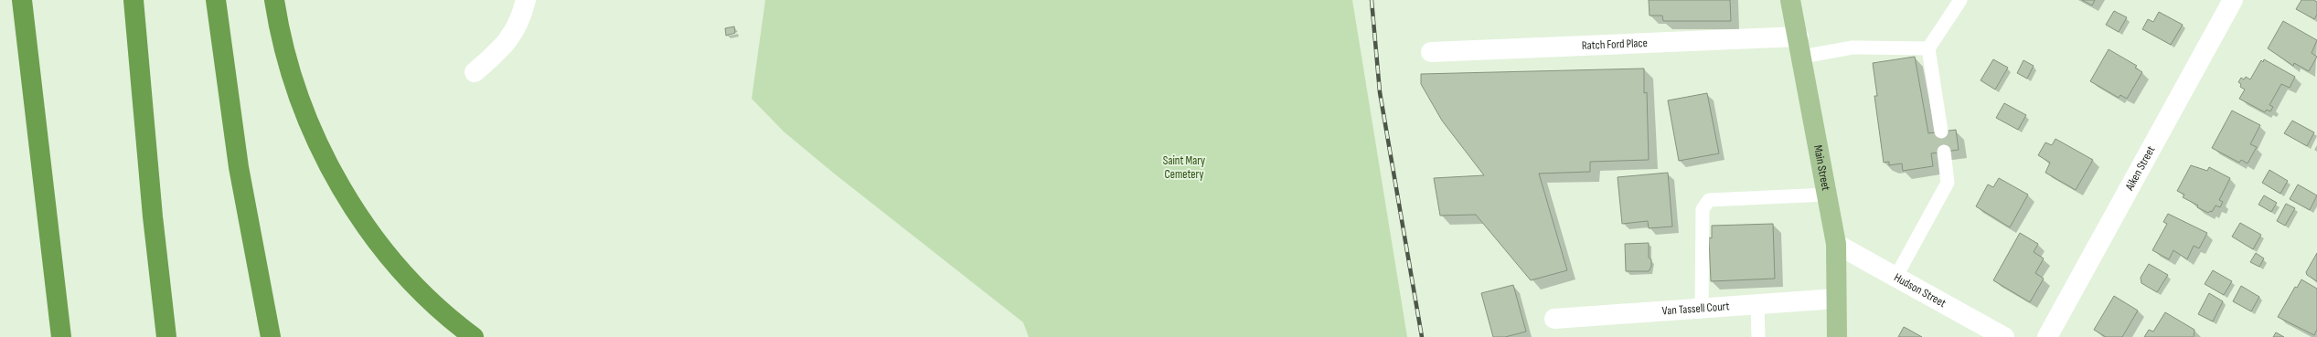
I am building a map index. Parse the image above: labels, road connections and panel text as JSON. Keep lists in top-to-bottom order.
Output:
{
  "streets": {
    "main road": ["Main Street"],
    "street": [
      "Ratch Ford Place",
      "Aiken Street",
      "Hudson Street",
      "Van Tassell Court"
    ]
  },
  "crossings": [
    ["Ratch Ford Place", "Main Street"],
    ["Main Street", "Hudson Street"],
    ["Main Street", "Van Tassell Court"]
  ],
  "parks": ["Saint Mary Cemetery"]
}
